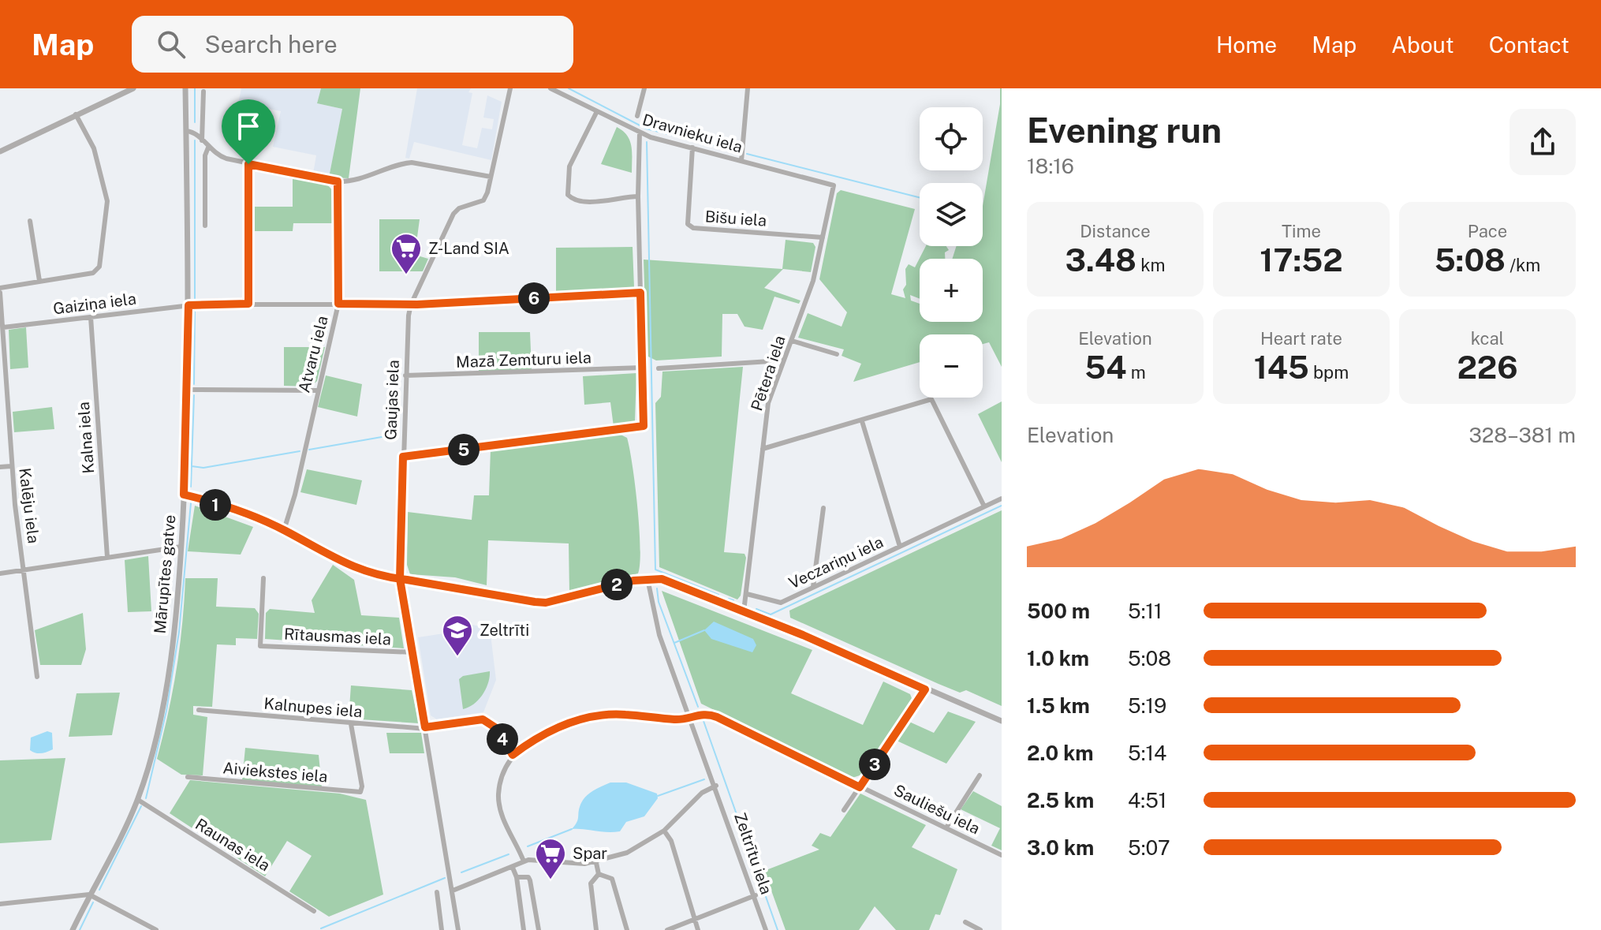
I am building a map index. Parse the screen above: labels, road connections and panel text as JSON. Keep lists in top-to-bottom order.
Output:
{
  "streets": {
    "street": [
      "Dravnieku iela",
      "Bišu iela",
      "Gaiziņa iela",
      "Atvaru iela",
      "Mazā Zemturu iela",
      "Pētera iela",
      "Gaujas iela",
      "Kalna iela",
      "Kalēju iela",
      "Veczariņu iela",
      "Mārupītes gatve",
      "Rītausmas iela",
      "Kalnupes iela",
      "Aiviekstes iela",
      "Sauliešu iela",
      "Raunas iela",
      "Zeltrītu iela"
    ]
  },
  "crossings": [
    ["Dravnieku iela", "Bišu iela"],
    ["Dravnieku iela", "Pētera iela"],
    ["Bišu iela", "Pētera iela"],
    ["Gaiziņa iela", "Atvaru iela"],
    ["Gaiziņa iela", "Gaujas iela"],
    ["Gaiziņa iela", "Kalna iela"],
    ["Gaiziņa iela", "Kalēju iela"],
    ["Gaiziņa iela", "Mārupītes gatve"],
    ["Mazā Zemturu iela", "Gaujas iela"],
    ["Pētera iela", "Veczariņu iela"],
    ["Gaujas iela", "Rītausmas iela"],
    ["Gaujas iela", "Kalnupes iela"],
    ["Mārupītes gatve", "Raunas iela"],
    ["Kalnupes iela", "Aiviekstes iela"],
    ["Kalnupes iela", "Sauliešu iela"],
    ["Kalnupes iela", "Zeltrītu iela"],
    ["Sauliešu iela", "Zeltrītu iela"]
  ],
  "places": {
    "supermarket": ["Z-Land SIA", "Spar"],
    "school or university": ["Zeltrīti"]
  },
  "page": {
    "header": "Map",
    "search": "Search here",
    "nav": [
      "Home",
      "Map",
      "About",
      "Contact"
    ],
    "heading": ["Evening run", "18:16"],
    "map_buttons": ["+", "−"],
    "stats": [
      ["Distance", "3.48 km"],
      ["Time", "17:52"],
      ["Pace", "5:08 /km"],
      ["Elevation", "54 m"],
      ["Heart rate", "145 bpm"],
      ["kcal", "226"]
    ],
    "pins": [
      "6",
      "5",
      "1",
      "2",
      "4",
      "3"
    ],
    "chart": ["Elevation", "328–381 m"],
    "list": [
      {
        "name": "500 m",
        "note": "5:11"
      },
      {
        "name": "1.0 km",
        "note": "5:08"
      },
      {
        "name": "1.5 km",
        "note": "5:19"
      },
      {
        "name": "2.0 km",
        "note": "5:14"
      },
      {
        "name": "2.5 km",
        "note": "4:51"
      },
      {
        "name": "3.0 km",
        "note": "5:07"
      }
    ]
  }
}
